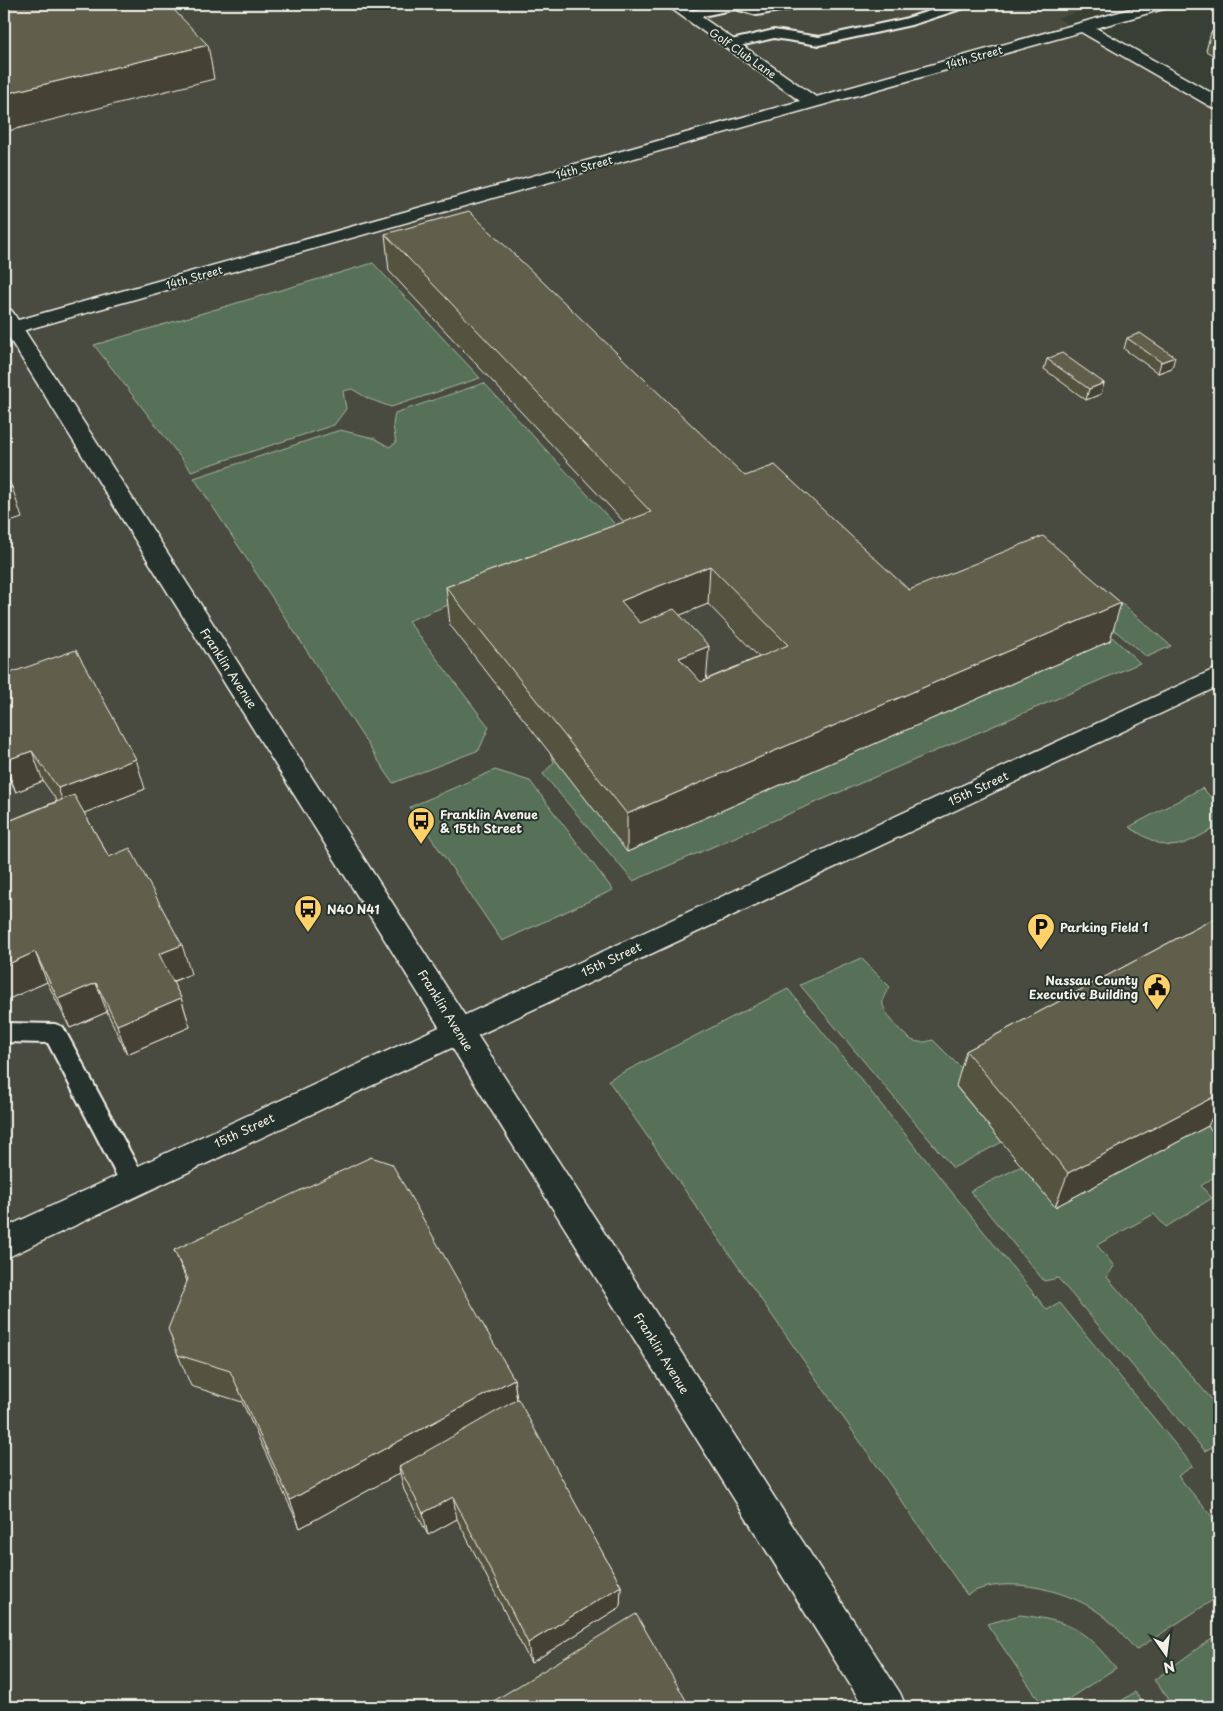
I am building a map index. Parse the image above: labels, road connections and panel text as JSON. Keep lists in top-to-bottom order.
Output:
{
  "streets": {
    "street": [
      "Golf Club Lane",
      "14th Street",
      "Franklin Avenue",
      "15th Street"
    ]
  },
  "crossings": [
    ["Golf Club Lane", "14th Street"],
    ["14th Street", "Franklin Avenue"],
    ["Franklin Avenue", "15th Street"]
  ],
  "places": {
    "bus stop": ["Franklin Avenue & 15th Street", "N40 N41"],
    "parking": ["Parking Field 1"],
    "public building": ["Nassau County Executive Building"]
  },
  "north": "bottom"
}
